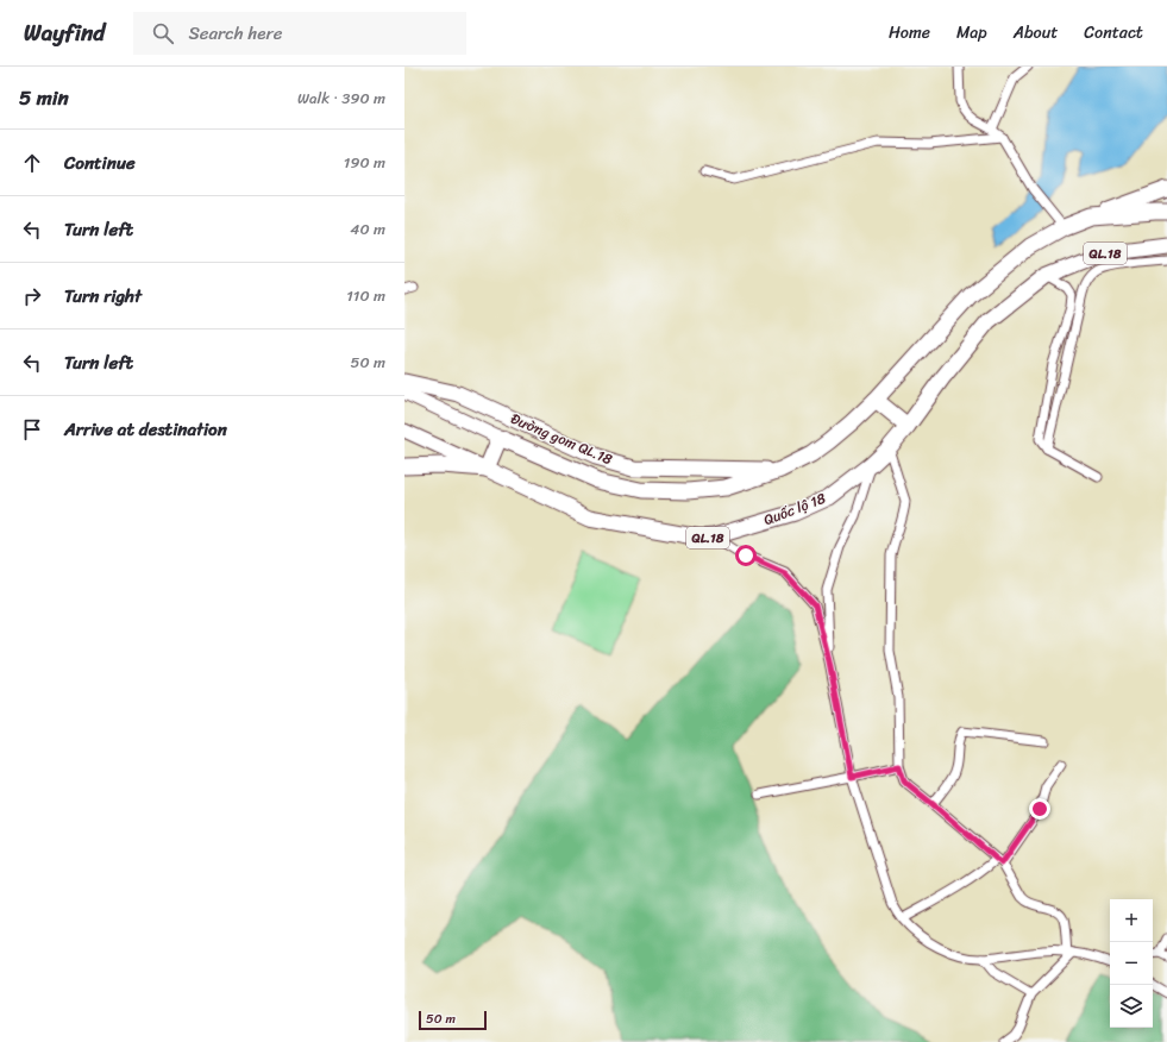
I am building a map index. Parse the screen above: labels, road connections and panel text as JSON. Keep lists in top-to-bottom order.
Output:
{
  "streets": {
    "highway": ["QL.18", "Đường gom QL.18", "Quốc lộ 18"]
  },
  "scale_bar": "50 m",
  "page": {
    "header": "Wayfind",
    "search": "Search here",
    "nav": [
      "Home",
      "Map",
      "About",
      "Contact"
    ],
    "heading": ["5 min", "Walk · 390 m"],
    "list": [
      ["Continue", "190 m"],
      ["Turn left", "40 m"],
      ["Turn right", "110 m"],
      ["Turn left", "50 m"],
      "Arrive at destination"
    ],
    "map_buttons": ["+", "−"],
    "scale": "50 m"
  }
}
